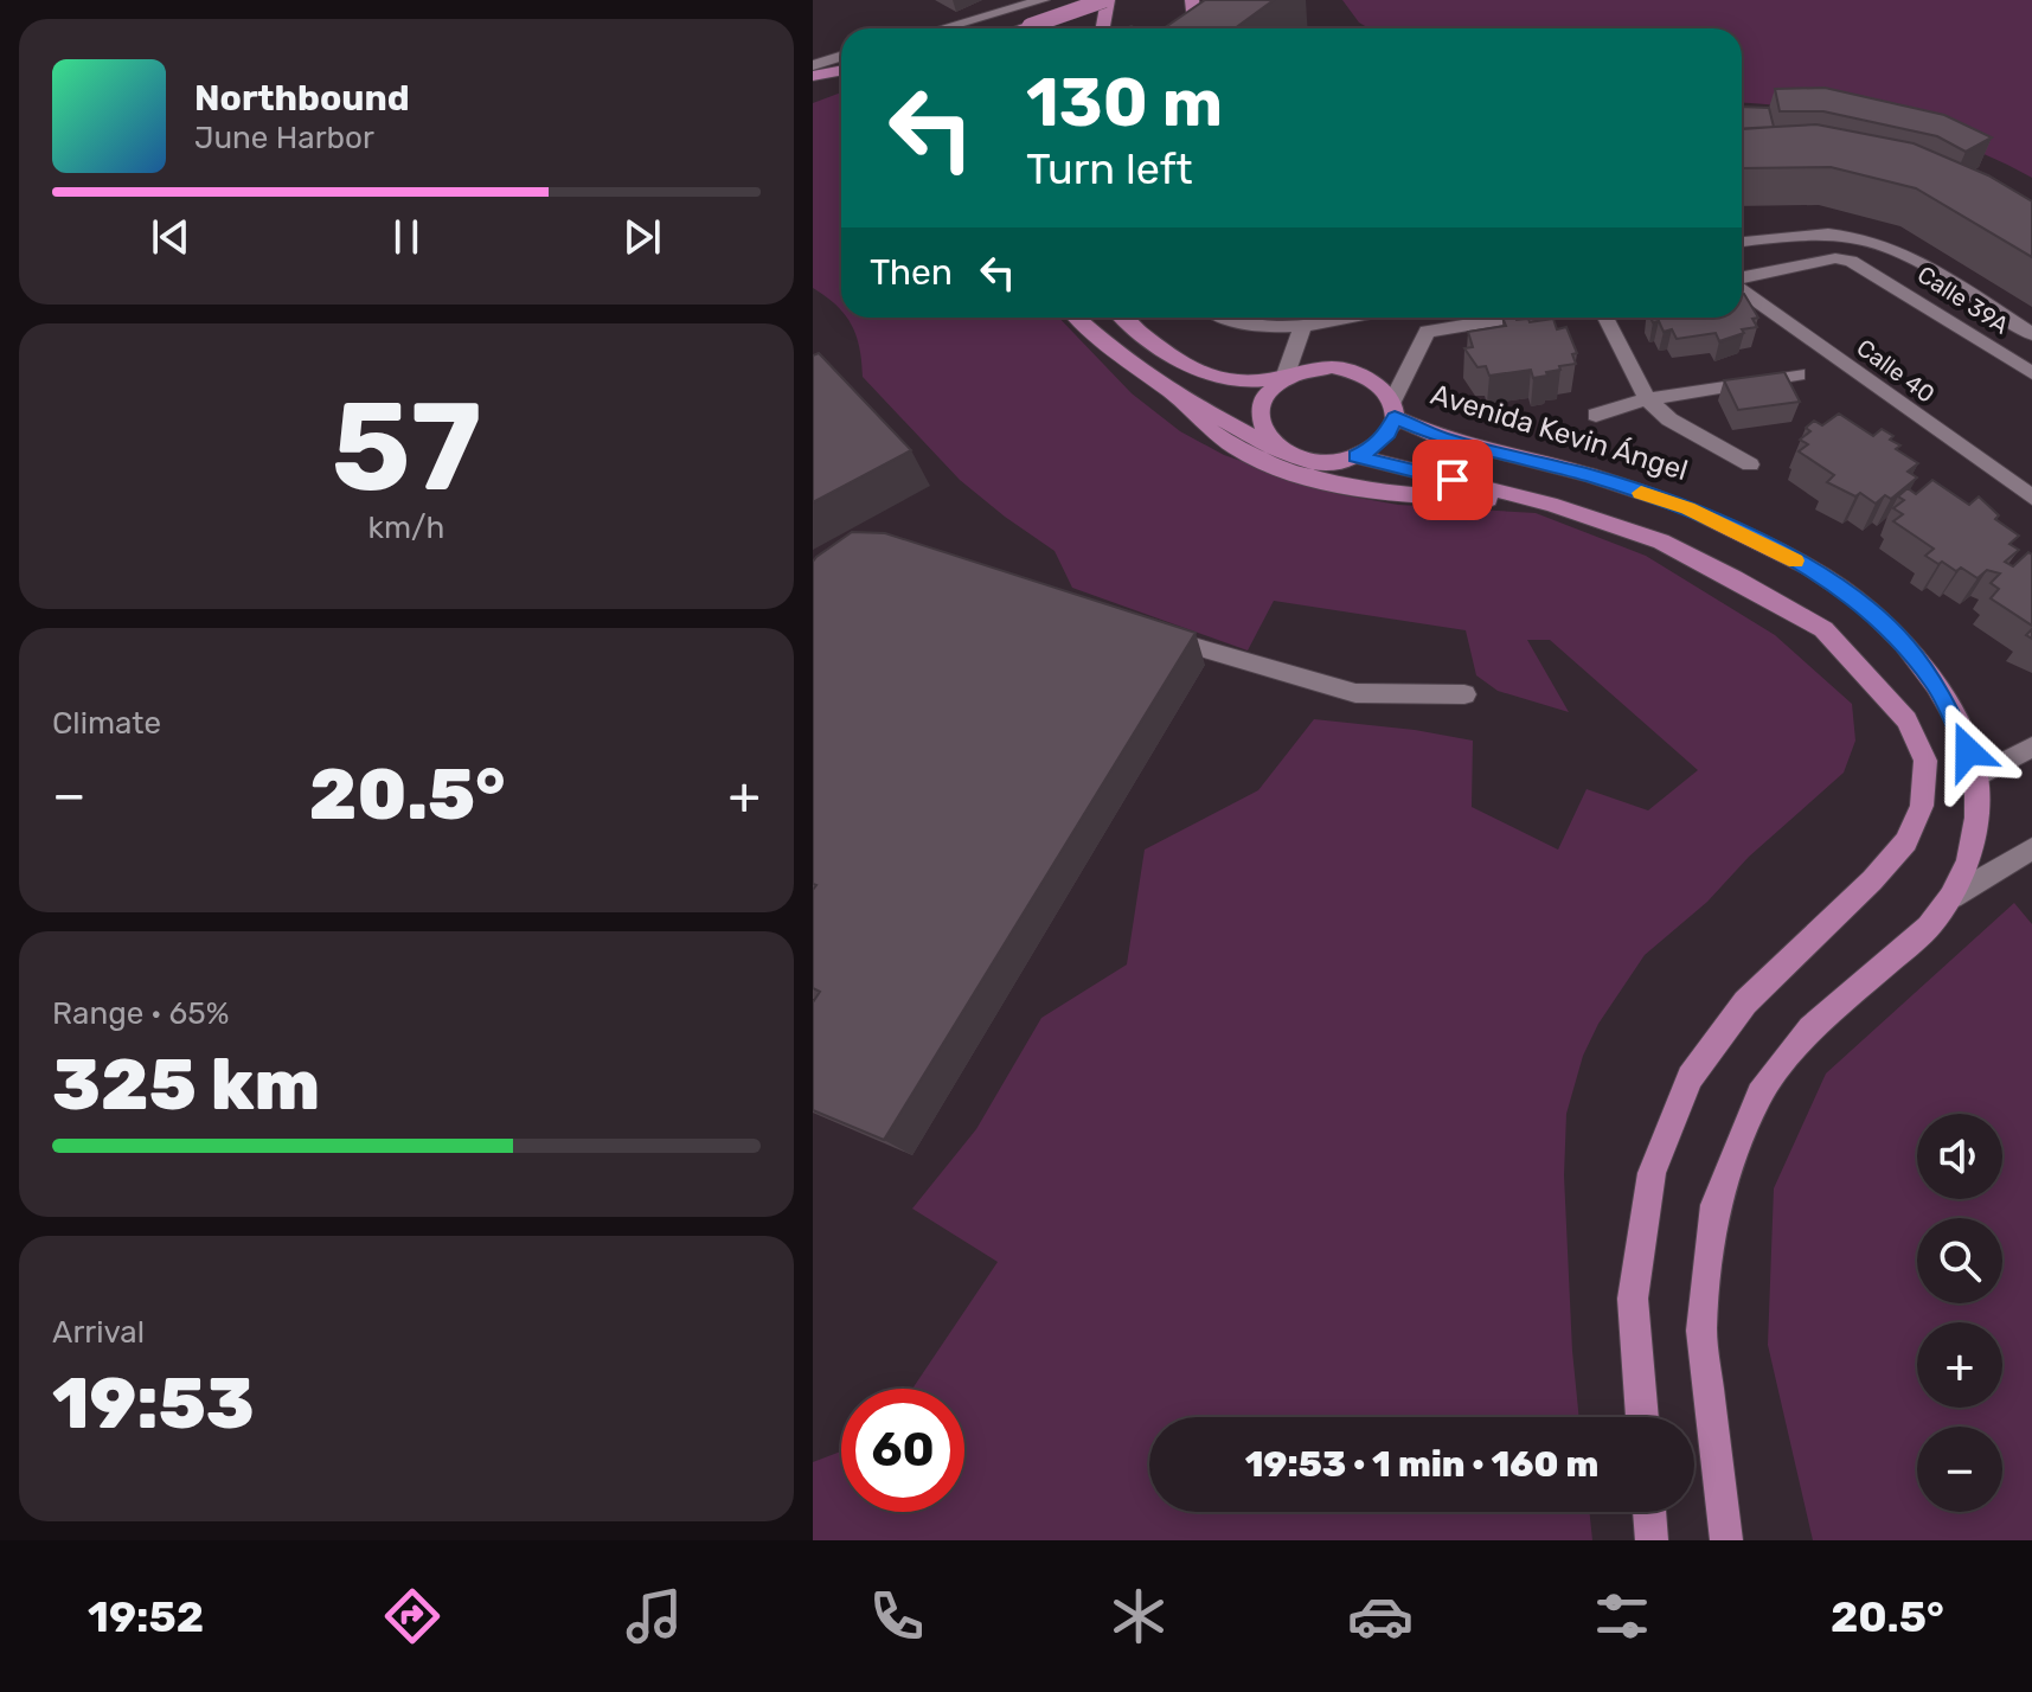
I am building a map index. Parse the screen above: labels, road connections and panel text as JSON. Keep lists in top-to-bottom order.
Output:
{
  "streets": {
    "main road": ["Avenida Kevin Ángel"],
    "street": ["Calle 39A", "Calle 40"]
  },
  "page": {
    "turn": ["130 m", "Turn left"],
    "song": ["Northbound", "June Harbor"],
    "then": "Then",
    "tile": [
      ["57", "km/h"],
      "Climate",
      ["Range · 65%", "325 km"],
      ["Arrival", "19:53"]
    ],
    "heat": ["−", "20.5°", "+"],
    "map_buttons": ["+", "−"],
    "limit": "60",
    "trip": "19:53 · 1 min · 160 m",
    "tabs": ["19:52", "20.5°"]
  }
}
